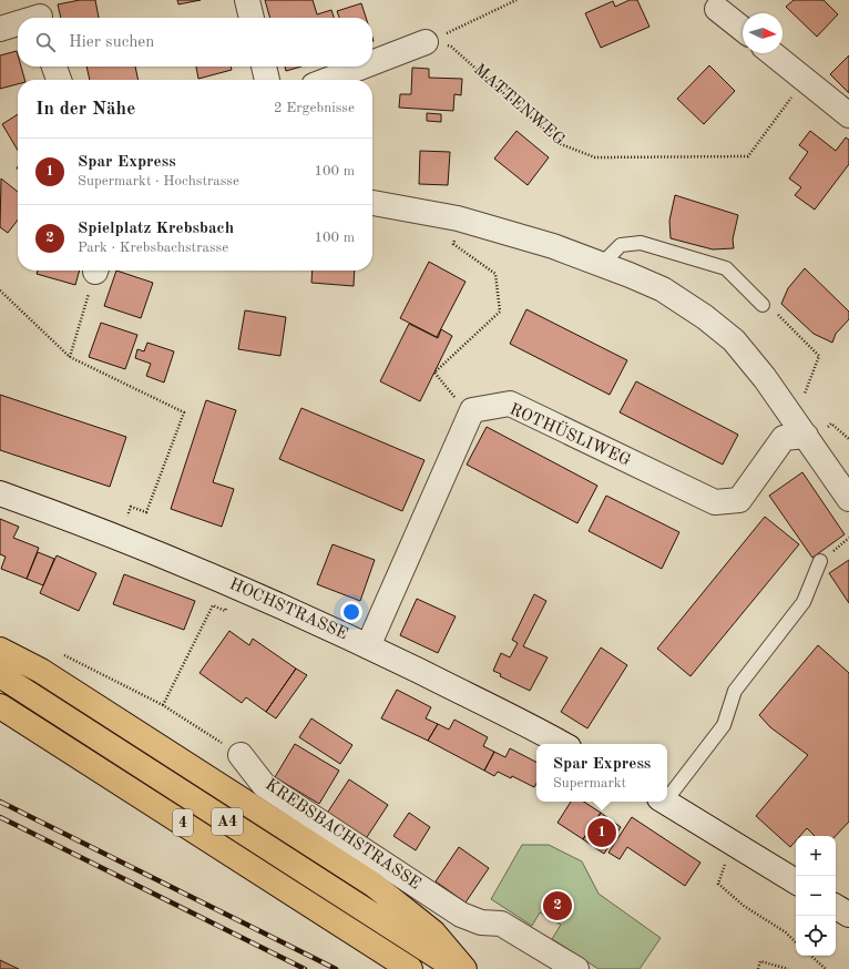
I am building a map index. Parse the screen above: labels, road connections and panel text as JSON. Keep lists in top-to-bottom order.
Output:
{
  "streets": {
    "highway": ["A4", "4"],
    "street": ["ROTHÜSLIWEG", "HOCHSTRASSE", "KREBSBACHSTRASSE"],
    "path": ["MATTENWEG"]
  },
  "north": "right",
  "page": {
    "search": "Hier suchen",
    "heading": ["In der Nähe", "2 Ergebnisse"],
    "list": [
      {
        "mark": "1",
        "name": "Spar Express",
        "note": "Supermarkt · Hochstrasse",
        "value": "100 m"
      },
      {
        "mark": "2",
        "name": "Spielplatz Krebsbach",
        "note": "Park · Krebsbachstrasse",
        "value": "100 m"
      }
    ],
    "popup": ["Spar Express", "Supermarkt"],
    "pins": ["1", "2"],
    "map_buttons": ["+", "−"]
  }
}
